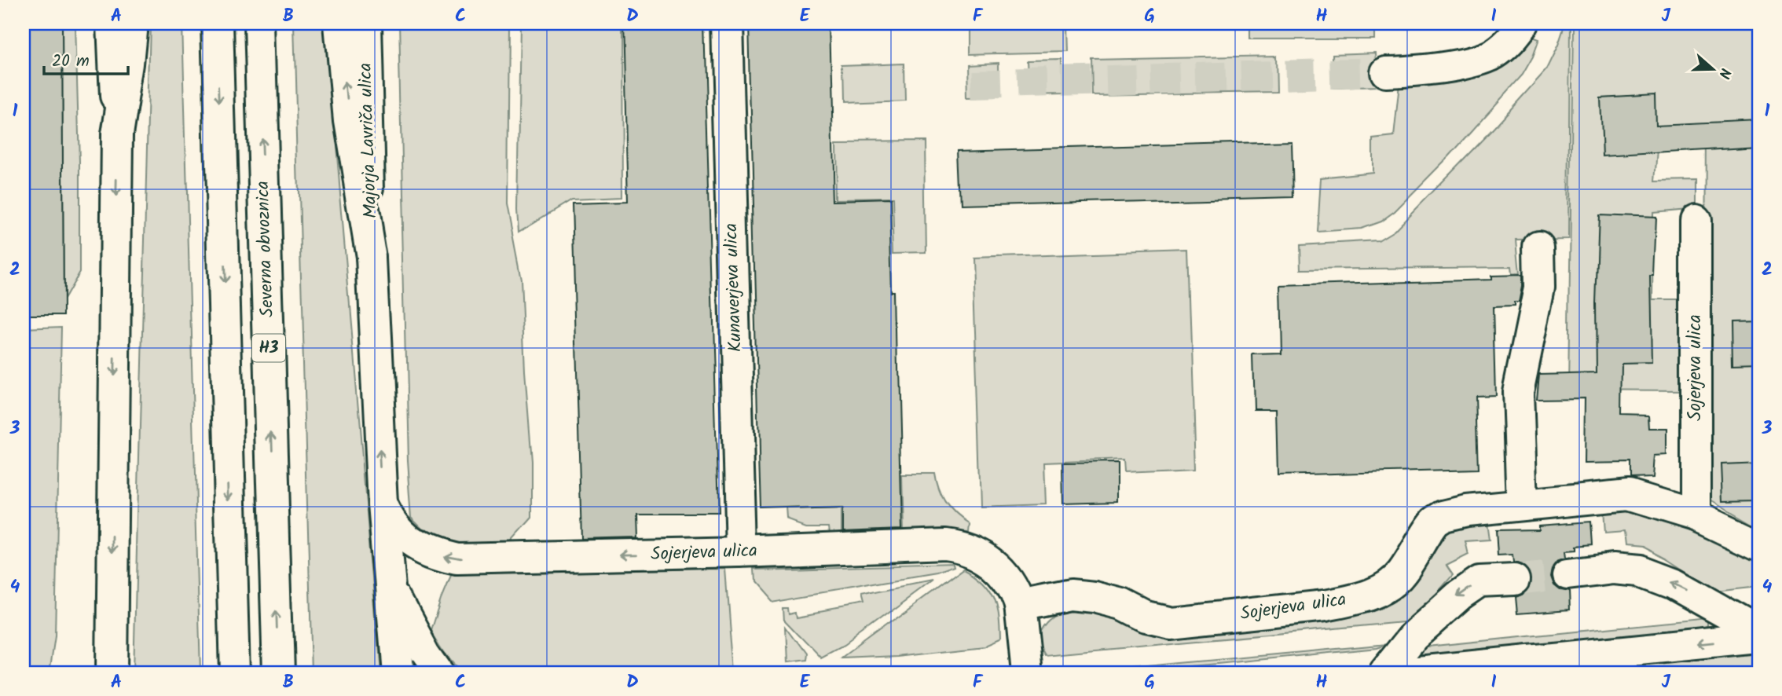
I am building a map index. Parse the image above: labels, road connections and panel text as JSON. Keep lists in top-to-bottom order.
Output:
{
  "streets": {
    "main road": [
      "Majorja Lavriča ulica",
      "Severna obvoznica",
      "Kunaverjeva ulica",
      "H3",
      "Sojerjeva ulica"
    ]
  },
  "crossings": [
    ["Kunaverjeva ulica", "Sojerjeva ulica"]
  ],
  "scale_bar": "20 m",
  "north": "right",
  "grid": {
    "columns": [
      "A",
      "B",
      "C",
      "D",
      "E",
      "F",
      "G",
      "H",
      "I",
      "J"
    ],
    "rows": [
      "1",
      "2",
      "3",
      "4"
    ]
  }
}
